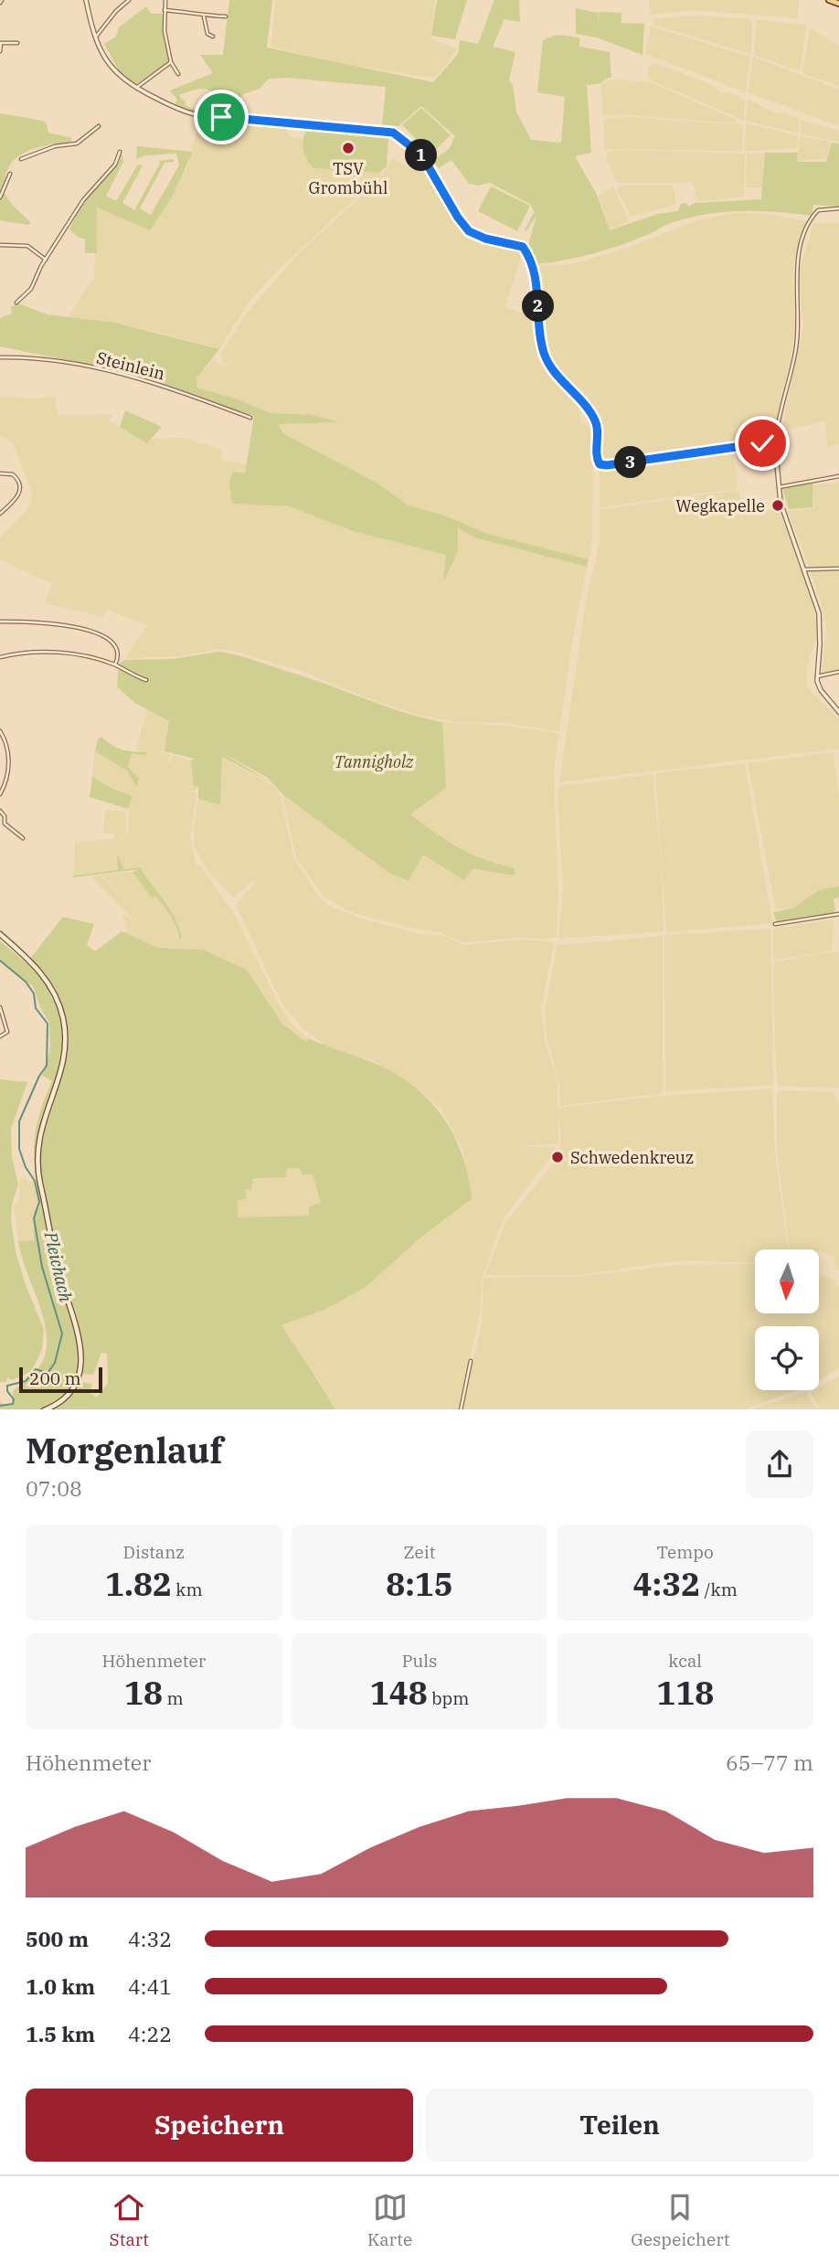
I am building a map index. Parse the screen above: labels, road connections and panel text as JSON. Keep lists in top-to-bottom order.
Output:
{
  "streets": {
    "street": ["Steinlein"]
  },
  "water": ["Pleichach"],
  "parks": ["Tannigholz"],
  "places": ["TSV Grombühl", "Wegkapelle", "Schwedenkreuz"],
  "scale_bar": "200 m",
  "north": "bottom",
  "page": {
    "pins": ["1", "2", "3"],
    "scale": "200 m",
    "heading": ["Morgenlauf", "07:08"],
    "stats": [
      ["Distanz", "1.82 km"],
      ["Zeit", "8:15"],
      ["Tempo", "4:32 /km"],
      ["Höhenmeter", "18 m"],
      ["Puls", "148 bpm"],
      ["kcal", "118"]
    ],
    "chart": ["Höhenmeter", "65–77 m"],
    "list": [
      {
        "name": "500 m",
        "note": "4:32"
      },
      {
        "name": "1.0 km",
        "note": "4:41"
      },
      {
        "name": "1.5 km",
        "note": "4:22"
      }
    ],
    "buttons": ["Speichern", "Teilen"],
    "tabs": ["Start", "Karte", "Gespeichert"]
  }
}
